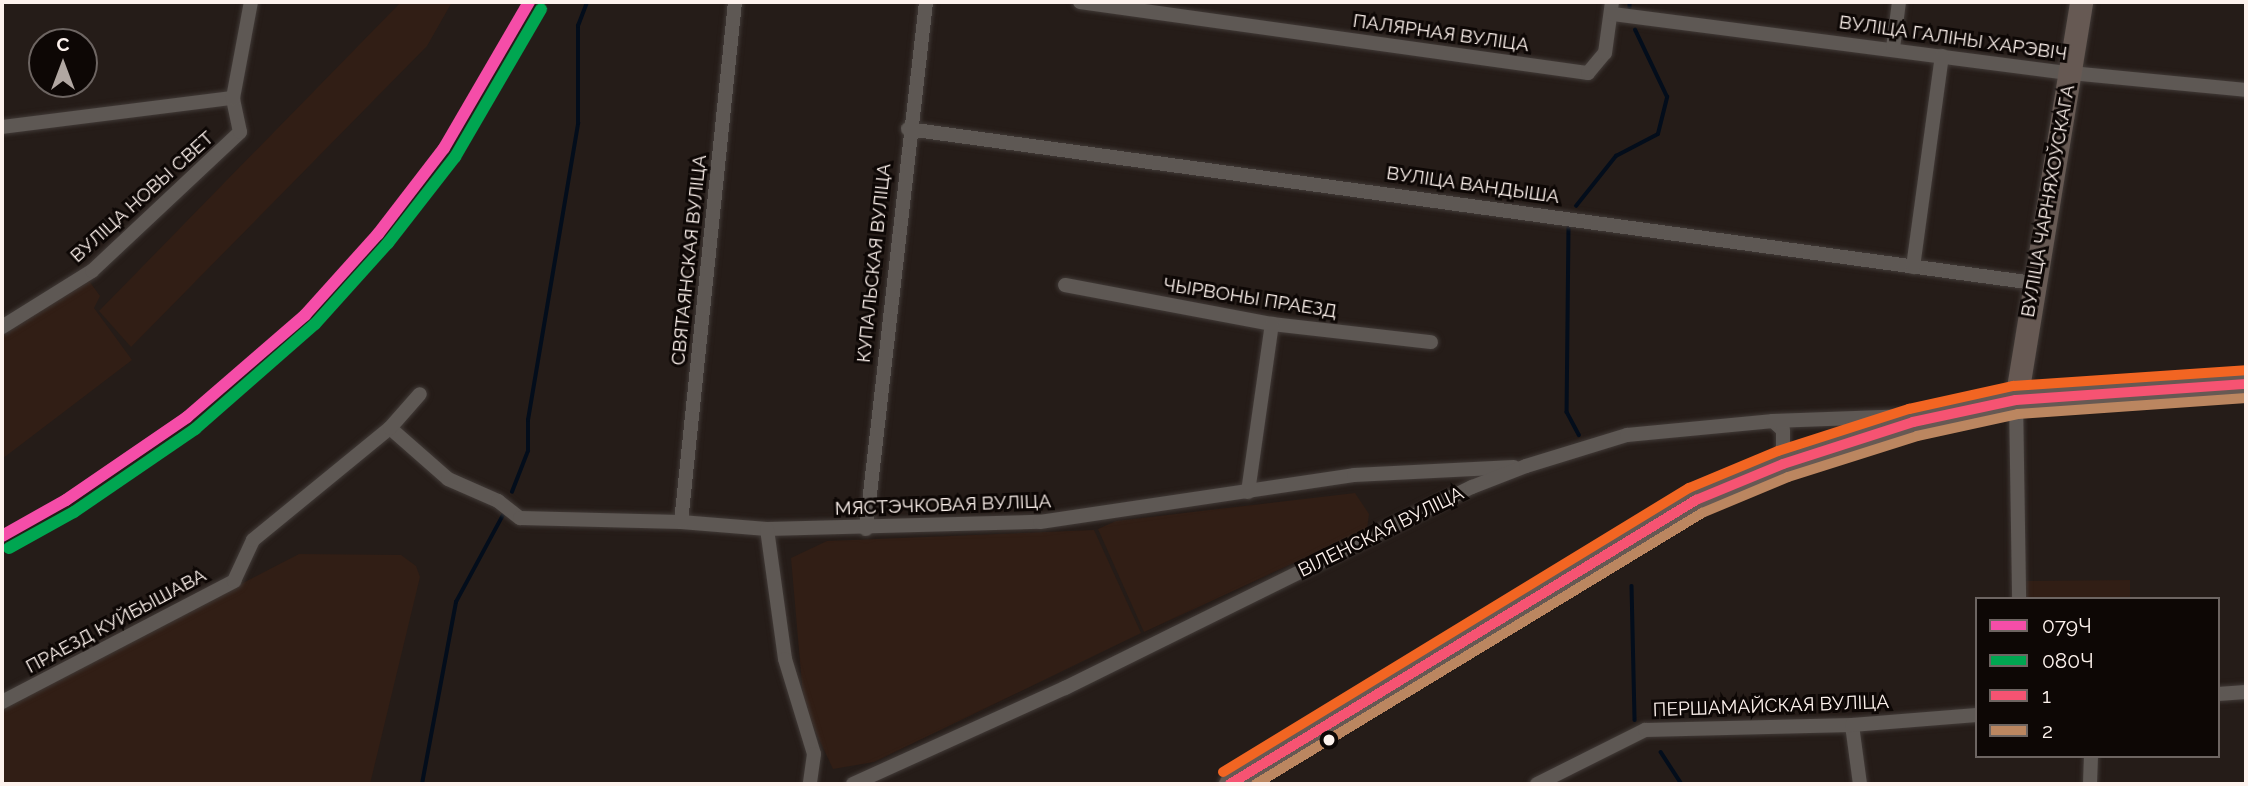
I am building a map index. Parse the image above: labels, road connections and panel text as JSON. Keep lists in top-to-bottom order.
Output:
{
  "streets": {
    "main road": ["ВУЛІЦА ЧАРНЯХОЎСКАГА", "ВІЛЕНСКАЯ ВУЛІЦА"],
    "street": [
      "ПАЛЯРНАЯ ВУЛІЦА",
      "ВУЛІЦА ГАЛІНЫ ХАРЭВІЧ",
      "ВУЛІЦА ВАНДЫША",
      "ВУЛІЦА НОВЫ СВЕТ",
      "СВЯТАЯНСКАЯ ВУЛІЦА",
      "КУПАЛЬСКАЯ ВУЛІЦА",
      "ЧЫРВОНЫ ПРАЕЗД",
      "МЯСТЭЧКОВАЯ ВУЛІЦА",
      "ПРАЕЗД КУЙБЫШАВА",
      "ПЕРШАМАЙСКАЯ ВУЛІЦА"
    ]
  },
  "crossings": [
    ["ПАЛЯРНАЯ ВУЛІЦА", "ВУЛІЦА ГАЛІНЫ ХАРЭВІЧ"],
    ["ВУЛІЦА ГАЛІНЫ ХАРЭВІЧ", "ВУЛІЦА ЧАРНЯХОЎСКАГА"],
    ["ВУЛІЦА ВАНДЫША", "ВУЛІЦА ЧАРНЯХОЎСКАГА"],
    ["ВУЛІЦА ВАНДЫША", "КУПАЛЬСКАЯ ВУЛІЦА"],
    ["ВУЛІЦА ЧАРНЯХОЎСКАГА", "ВІЛЕНСКАЯ ВУЛІЦА"],
    ["СВЯТАЯНСКАЯ ВУЛІЦА", "МЯСТЭЧКОВАЯ ВУЛІЦА"],
    ["КУПАЛЬСКАЯ ВУЛІЦА", "МЯСТЭЧКОВАЯ ВУЛІЦА"],
    ["МЯСТЭЧКОВАЯ ВУЛІЦА", "ВІЛЕНСКАЯ ВУЛІЦА"],
    ["МЯСТЭЧКОВАЯ ВУЛІЦА", "ПРАЕЗД КУЙБЫШАВА"]
  ],
  "lines": [
    "transit line 079Ч",
    "transit line 080Ч",
    "transit line 1",
    "transit line 2"
  ],
  "legend": [
    "079Ч",
    "080Ч",
    "1",
    "2"
  ],
  "north": "top"
}
